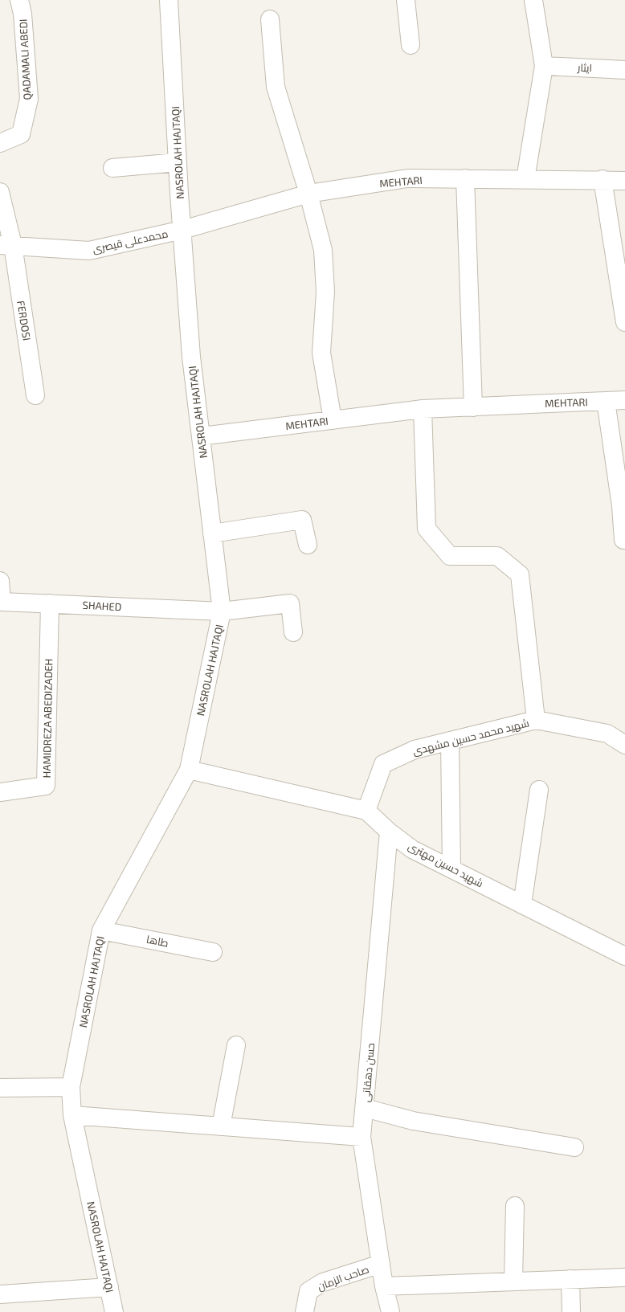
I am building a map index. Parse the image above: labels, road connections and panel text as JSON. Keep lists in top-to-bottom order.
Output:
{
  "streets": {
    "street": [
      "QADAMALI ABEDI",
      "ایثار",
      "NASROLAH HAJTAQI",
      "MEHTARI",
      "محمدعلی قیصری",
      "FERDOSI",
      "SHAHED",
      "HAMIDREZA ABEDIZADEH",
      "شهید محمد حسین مشهدی",
      "شهید حسین مهتری",
      "طاها",
      "حسن دهقانی",
      "صاحب الزمان"
    ]
  },
  "crossings": [
    ["NASROLAH HAJTAQI", "MEHTARI"],
    ["NASROLAH HAJTAQI", "محمدعلی قیصری"],
    ["NASROLAH HAJTAQI", "SHAHED"],
    ["NASROLAH HAJTAQI", "شهید حسین مهتری"],
    ["NASROLAH HAJTAQI", "طاها"],
    ["MEHTARI", "محمدعلی قیصری"],
    ["محمدعلی قیصری", "FERDOSI"],
    ["SHAHED", "HAMIDREZA ABEDIZADEH"],
    ["شهید محمد حسین مشهدی", "شهید حسین مهتری"],
    ["شهید حسین مهتری", "حسن دهقانی"],
    ["حسن دهقانی", "صاحب الزمان"]
  ]
}
